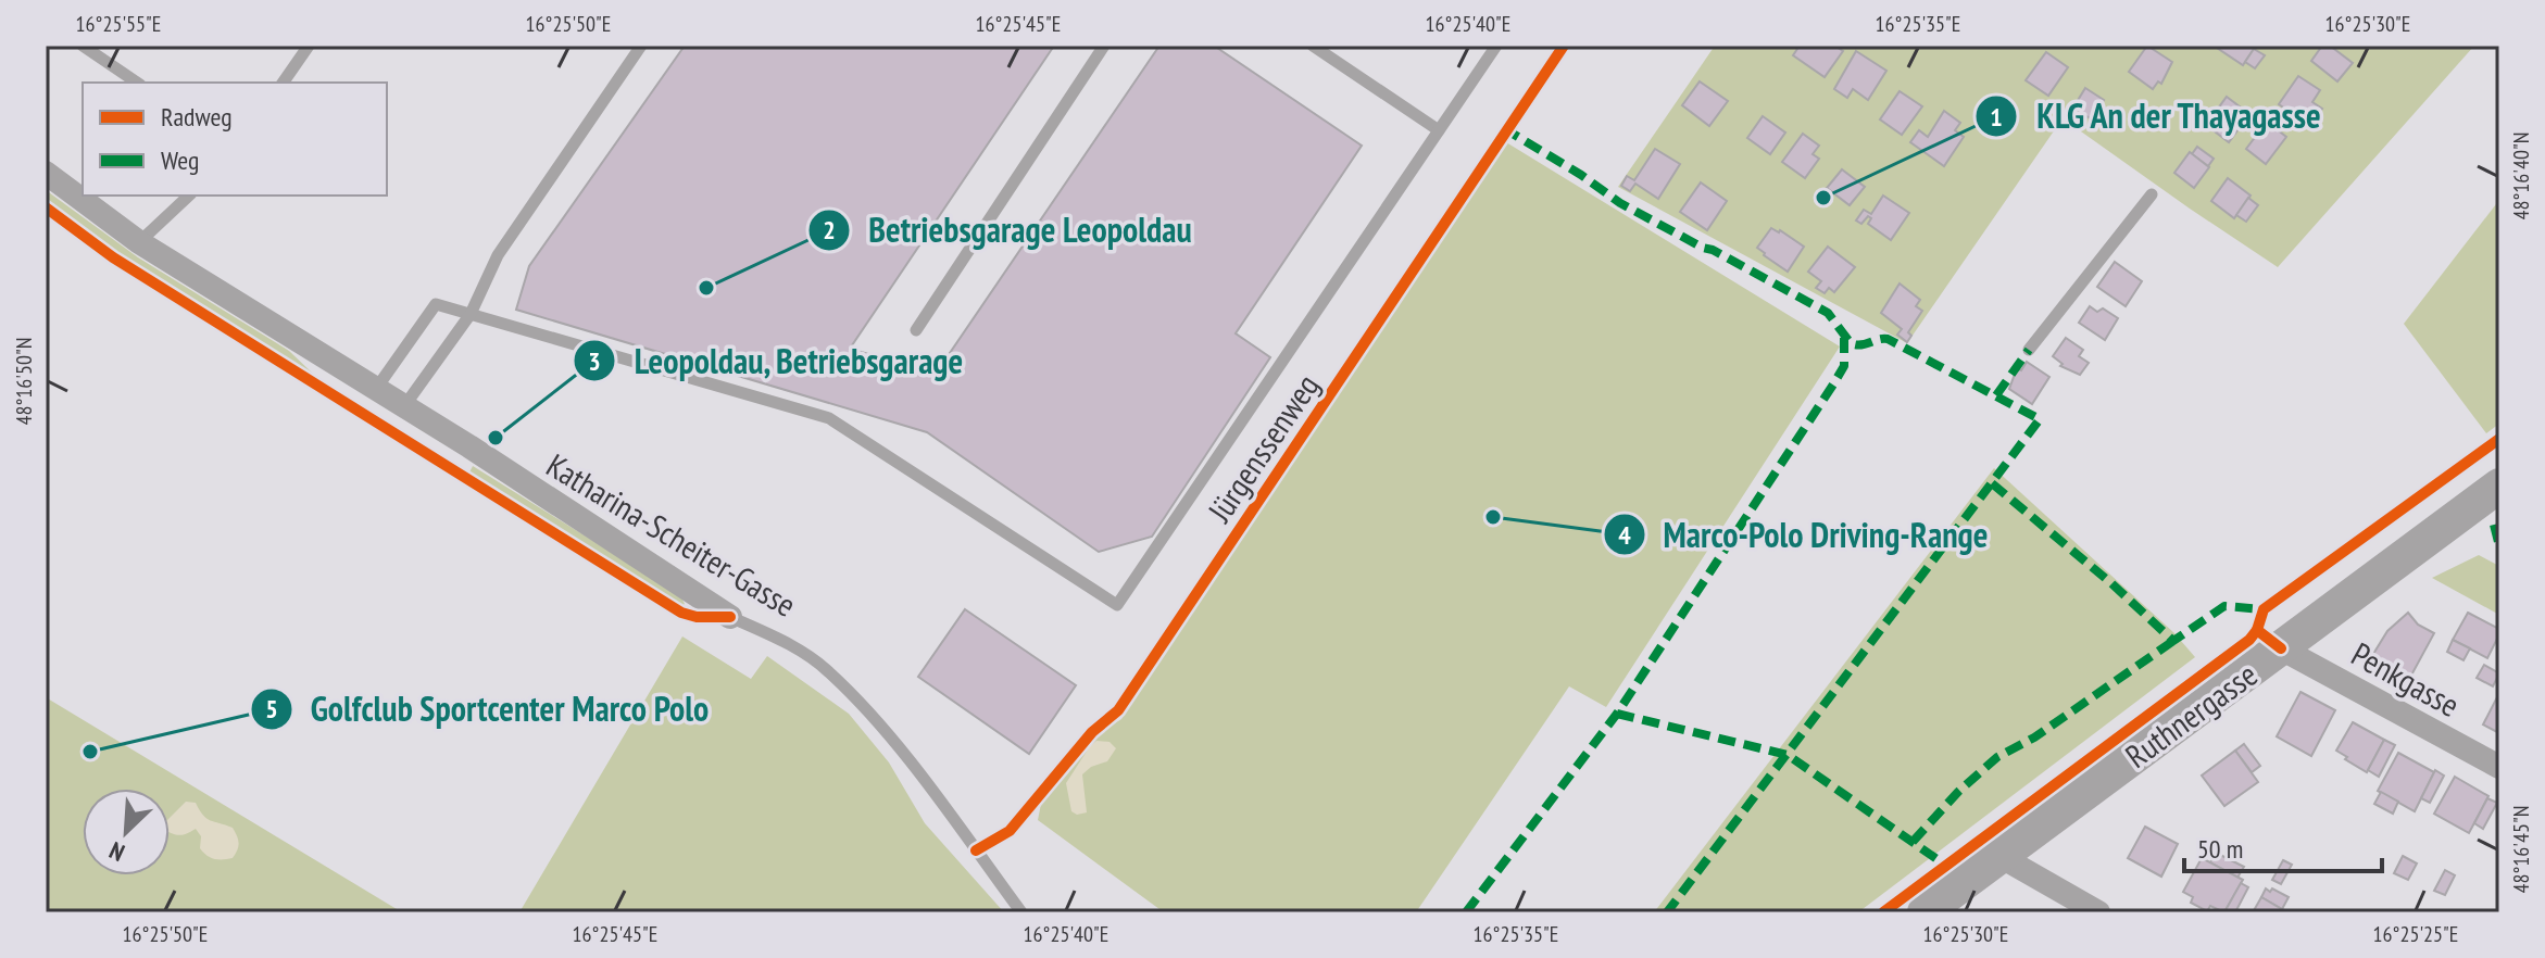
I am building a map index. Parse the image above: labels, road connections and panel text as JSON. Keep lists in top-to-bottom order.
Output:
{
  "streets": {
    "street": ["Katharina-Scheiter-Gasse", "Penkgasse", "Ruthnergasse"],
    "cycle path": ["Jürgenssenweg"]
  },
  "crossings": [
    ["Penkgasse", "Ruthnergasse"]
  ],
  "places": [
    "KLG An der Thayagasse",
    "Betriebsgarage Leopoldau",
    "Leopoldau, Betriebsgarage",
    "Marco-Polo Driving-Range",
    "Golfclub Sportcenter Marco Polo"
  ],
  "legend": ["Radweg", "Weg"],
  "scale_bar": "50 m",
  "north": "bottom left",
  "coordinates": [
    "16°25'55\"E",
    "16°25'50\"E",
    "16°25'45\"E",
    "16°25'40\"E",
    "16°25'35\"E",
    "16°25'30\"E",
    "48°16'40\"N",
    "48°16'50\"N",
    "48°16'45\"N",
    "16°25'25\"E"
  ]
}
